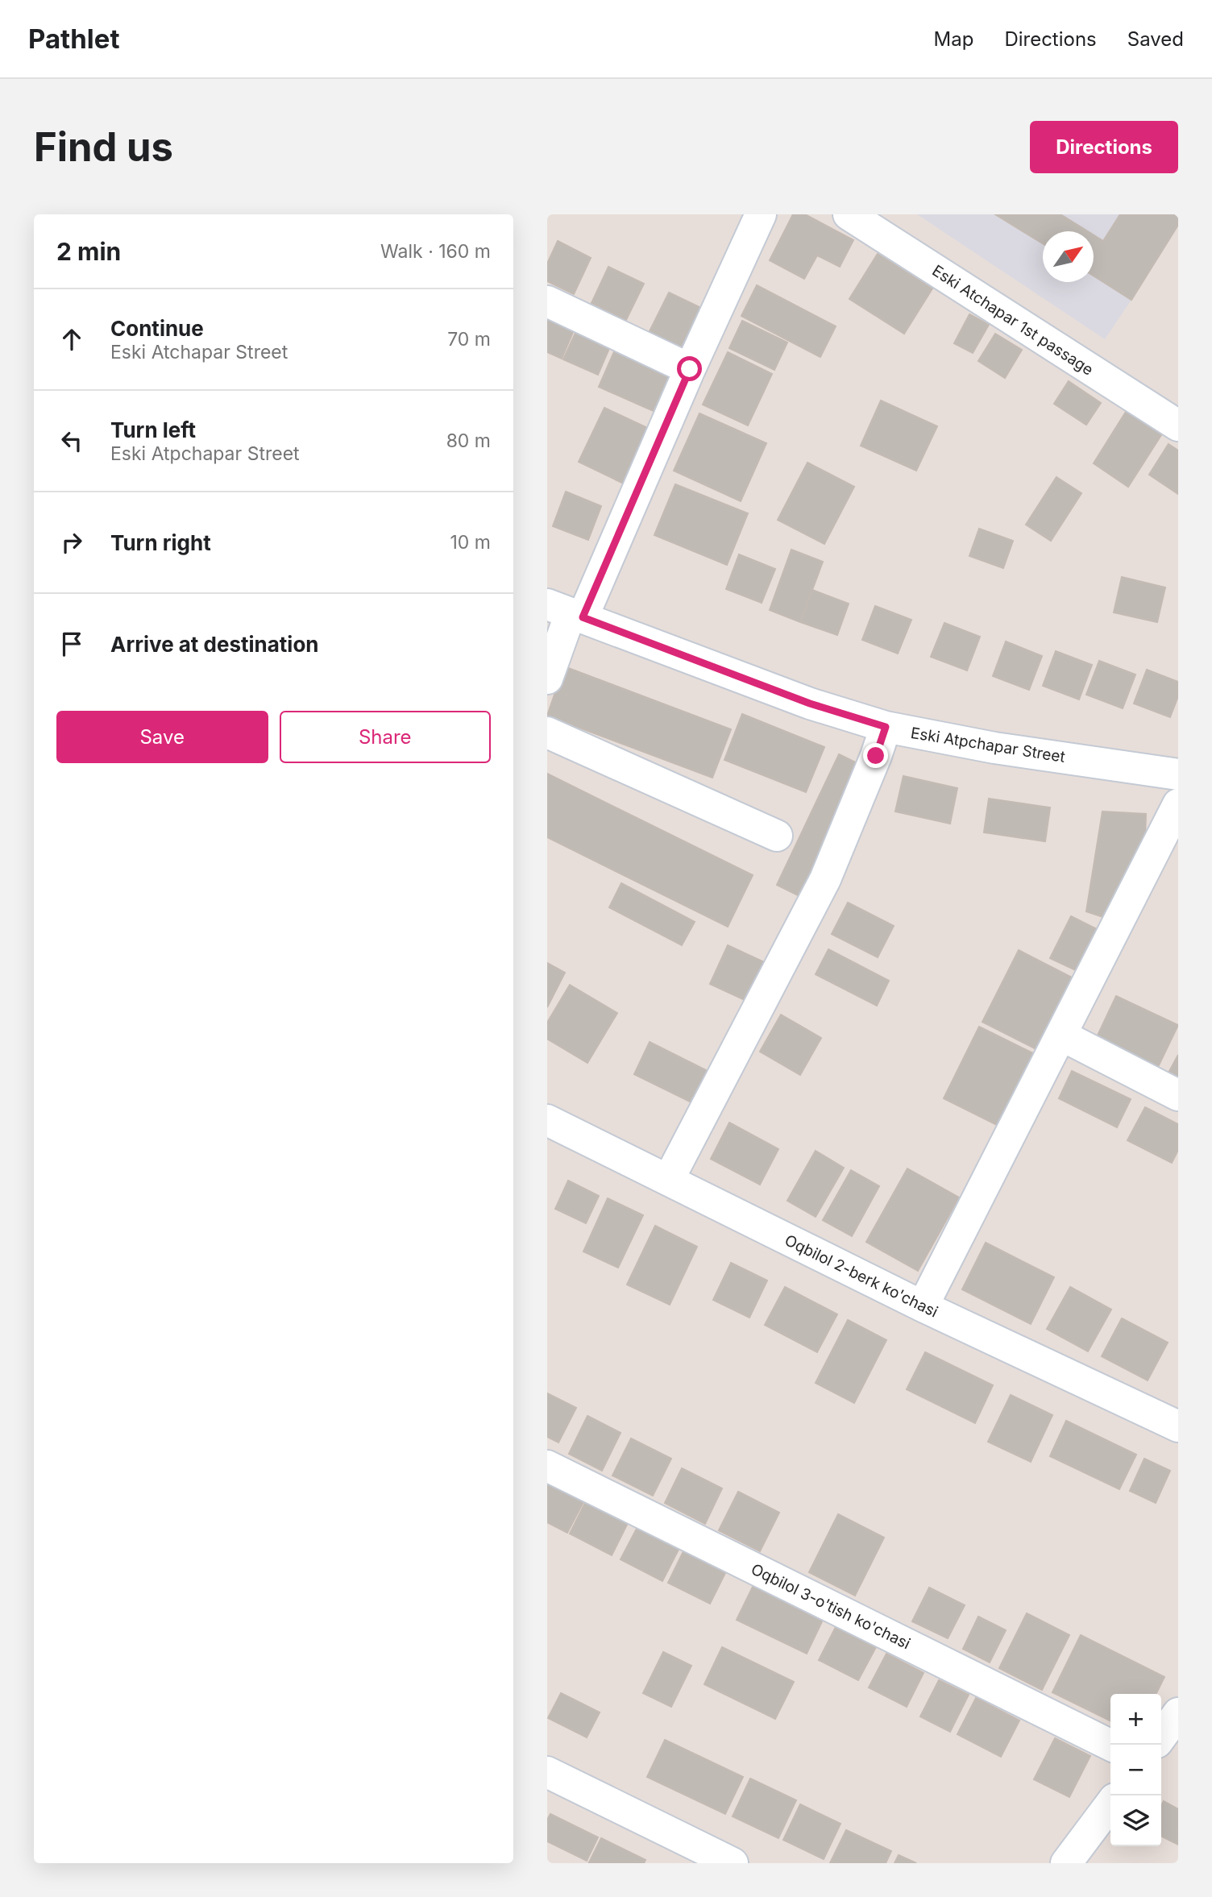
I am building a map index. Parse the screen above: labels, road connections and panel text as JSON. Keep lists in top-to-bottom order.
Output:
{
  "streets": {
    "street": [
      "Eski Atchapar 1st passage",
      "Eski Atpchapar Street",
      "Oqbilol 2-berk ko'chasi",
      "Oqbilol 3-o'tish ko'chasi"
    ]
  },
  "north": "top right",
  "page": {
    "header": "Pathlet",
    "nav": ["Map", "Directions", "Saved"],
    "buttons": [
      "Directions",
      ["Save", "Share"]
    ],
    "title": "Find us",
    "heading": ["2 min", "Walk · 160 m"],
    "list": [
      ["Continue", "Eski Atchapar Street", "70 m"],
      ["Turn left", "Eski Atpchapar Street", "80 m"],
      ["Turn right", "10 m"],
      "Arrive at destination"
    ],
    "map_buttons": ["+", "−"]
  }
}
